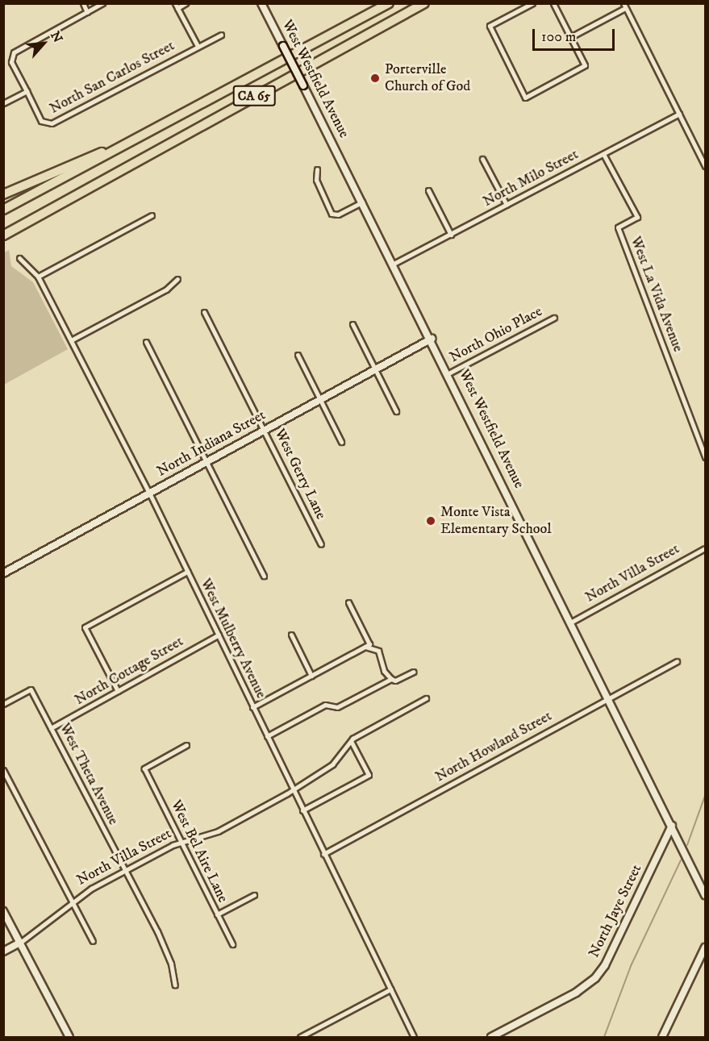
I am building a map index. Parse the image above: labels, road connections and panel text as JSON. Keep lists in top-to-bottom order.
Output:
{
  "streets": {
    "highway": ["CA 65"],
    "street": [
      "North San Carlos Street",
      "West Westfield Avenue",
      "North Milo Street",
      "West La Vida Avenue",
      "North Ohio Place",
      "North Indiana Street",
      "West Gerry Lane",
      "North Villa Street",
      "West Mulberry Avenue",
      "North Cottage Street",
      "North Howland Street",
      "West Theta Avenue",
      "West Bel Aire Lane",
      "North Jaye Street"
    ]
  },
  "crossings": [
    ["West Westfield Avenue", "North Milo Street"],
    ["West Westfield Avenue", "North Ohio Place"],
    ["West Westfield Avenue", "North Indiana Street"],
    ["West Westfield Avenue", "North Villa Street"],
    ["West Westfield Avenue", "North Howland Street"],
    ["West Westfield Avenue", "North Jaye Street"],
    ["North Milo Street", "West La Vida Avenue"],
    ["North Indiana Street", "West Gerry Lane"],
    ["North Indiana Street", "West Mulberry Avenue"],
    ["North Villa Street", "West Mulberry Avenue"],
    ["North Villa Street", "West Theta Avenue"],
    ["North Villa Street", "West Bel Aire Lane"],
    ["West Mulberry Avenue", "North Cottage Street"],
    ["West Mulberry Avenue", "North Howland Street"],
    ["North Cottage Street", "West Theta Avenue"]
  ],
  "places": ["Porterville Church of God", "Monte Vista Elementary School"],
  "scale_bar": "100 m",
  "north": "top right"
}
